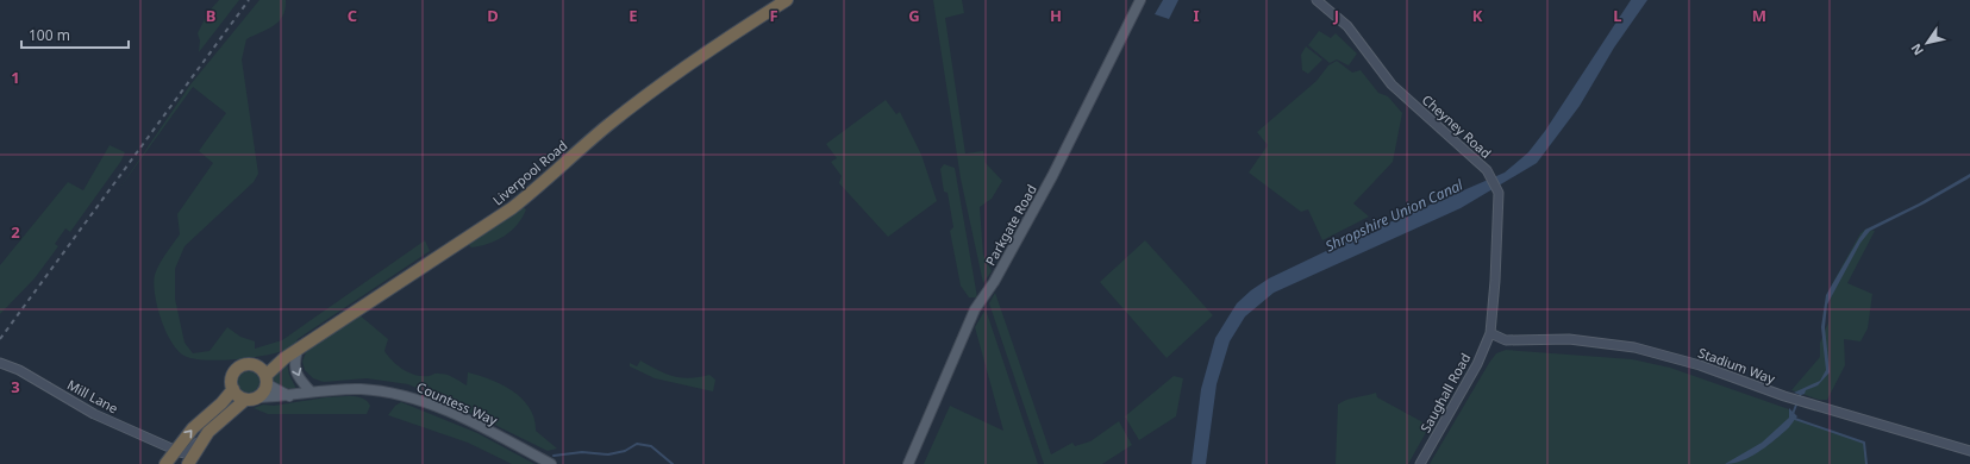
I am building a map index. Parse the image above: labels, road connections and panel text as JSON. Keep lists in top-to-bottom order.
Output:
{
  "streets": {
    "highway": ["Liverpool Road"],
    "main road": ["Parkgate Road", "Countess Way"],
    "street": [
      "Cheyney Road",
      "Stadium Way",
      "Saughall Road",
      "Mill Lane"
    ]
  },
  "crossings": [
    ["Cheyney Road", "Stadium Way"],
    ["Cheyney Road", "Saughall Road"],
    ["Liverpool Road", "Countess Way"],
    ["Stadium Way", "Saughall Road"]
  ],
  "water": ["Shropshire Union Canal"],
  "scale_bar": "100 m",
  "north": "bottom left",
  "grid": {
    "columns": [
      "B",
      "C",
      "D",
      "E",
      "F",
      "G",
      "H",
      "I",
      "J",
      "K",
      "L",
      "M"
    ],
    "rows": ["1", "2", "3"]
  }
}
